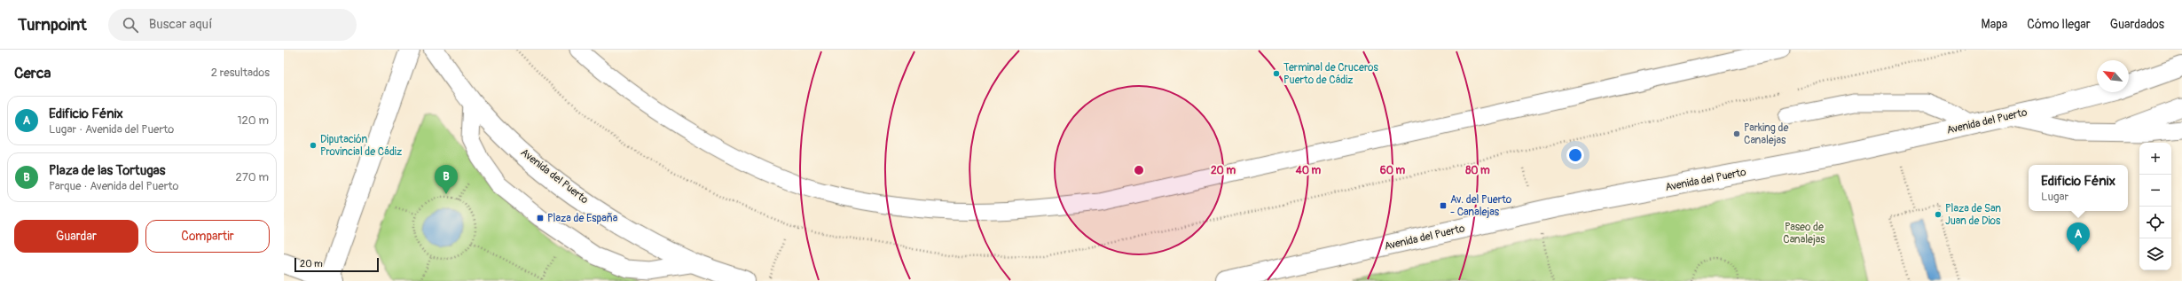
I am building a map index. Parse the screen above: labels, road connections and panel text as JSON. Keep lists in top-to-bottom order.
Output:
{
  "streets": {
    "street": ["Avenida del Puerto"]
  },
  "parks": ["Paseo de Canalejas"],
  "places": {
    "other": [
      "Terminal de Cruceros Puerto de Cádiz",
      "Parking de Canalejas",
      "Diputación Provincial de Cádiz",
      "Plaza de San Juan de Dios"
    ],
    "transit": ["Av. del Puerto - Canalejas", "Plaza de España"]
  },
  "scale_bar": "20 m",
  "north": "top left",
  "page": {
    "header": "Turnpoint",
    "search": "Buscar aquí",
    "nav": ["Mapa", "Cómo llegar", "Guardados"],
    "heading": ["Cerca", "2 resultados"],
    "list": [
      {
        "mark": "A",
        "name": "Edificio Fénix",
        "note": "Lugar · Avenida del Puerto",
        "value": "120 m"
      },
      {
        "mark": "B",
        "name": "Plaza de las Tortugas",
        "note": "Parque · Avenida del Puerto",
        "value": "270 m"
      }
    ],
    "map_buttons": ["+", "−"],
    "popup": ["Edificio Fénix", "Lugar"],
    "pins": ["B", "A"],
    "buttons": ["Guardar", "Compartir"],
    "scale": "20 m"
  },
  "rings": [
    "20 m",
    "40 m",
    "60 m",
    "80 m"
  ]
}
